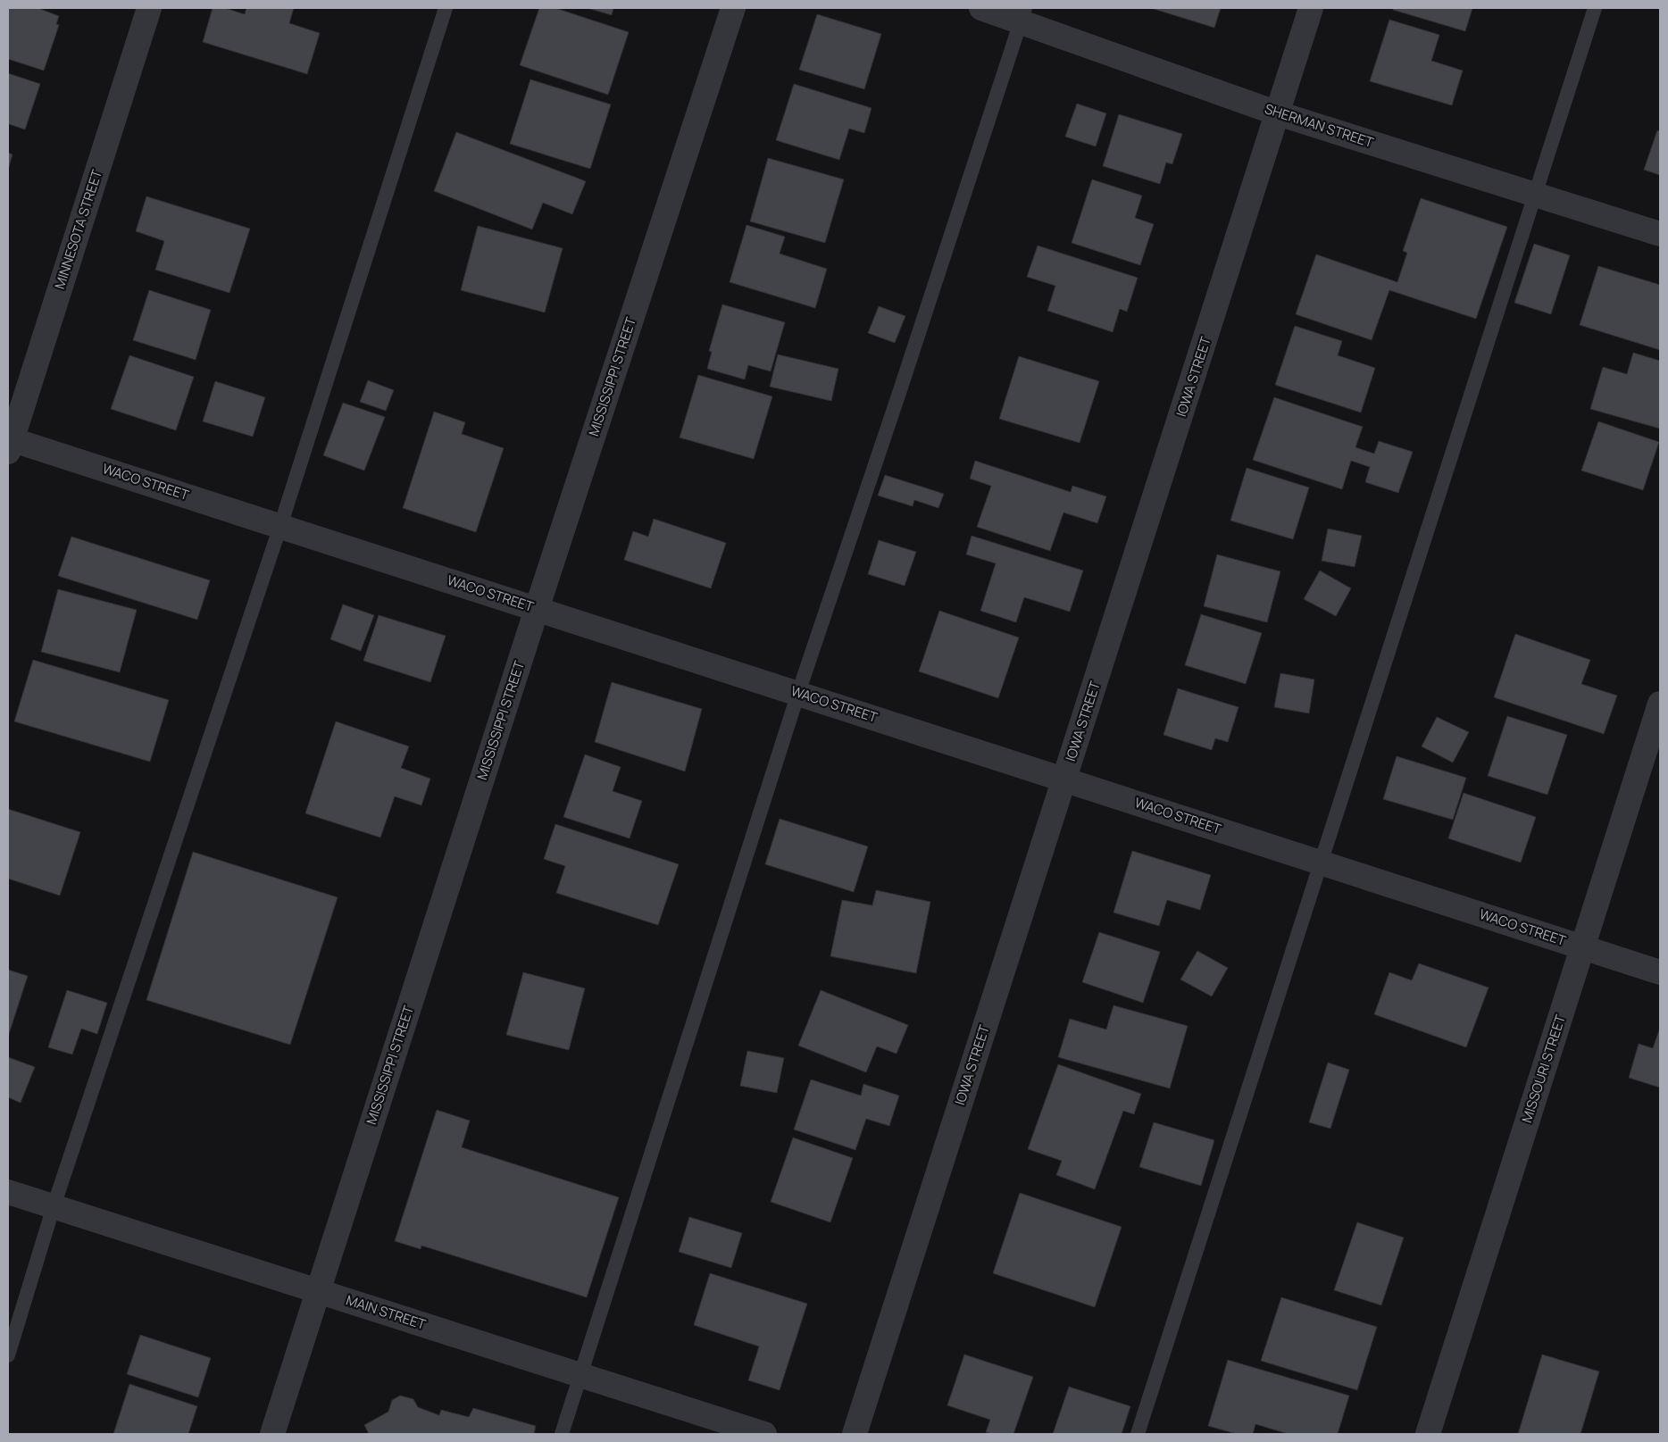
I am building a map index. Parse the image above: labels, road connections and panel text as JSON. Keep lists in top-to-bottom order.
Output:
{
  "streets": {
    "street": [
      "SHERMAN STREET",
      "MINNESOTA STREET",
      "MISSISSIPPI STREET",
      "IOWA STREET",
      "WACO STREET",
      "MISSOURI STREET",
      "MAIN STREET"
    ]
  },
  "crossings": [
    ["SHERMAN STREET", "IOWA STREET"],
    ["MINNESOTA STREET", "WACO STREET"],
    ["MISSISSIPPI STREET", "WACO STREET"],
    ["MISSISSIPPI STREET", "MAIN STREET"],
    ["IOWA STREET", "WACO STREET"],
    ["WACO STREET", "MISSOURI STREET"]
  ]
}
